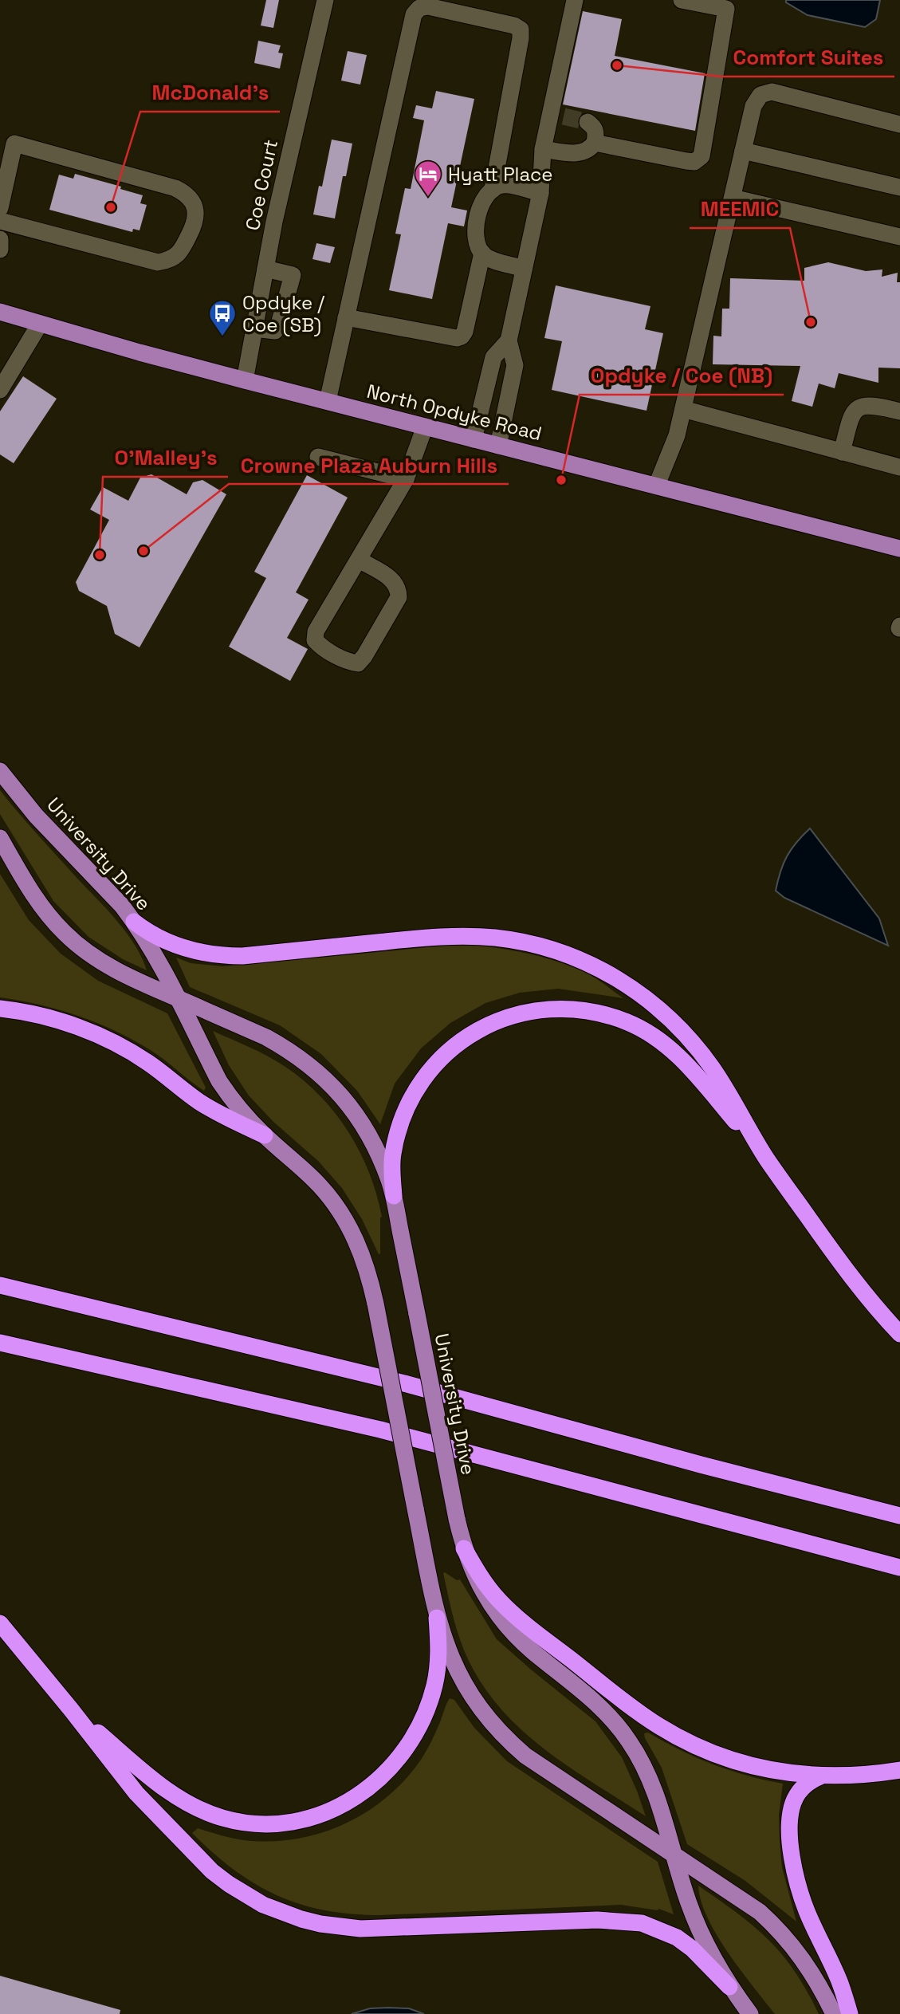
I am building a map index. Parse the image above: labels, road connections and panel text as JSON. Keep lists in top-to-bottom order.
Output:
{
  "streets": {
    "main road": ["North Opdyke Road", "University Drive"],
    "street": ["Coe Court"]
  },
  "crossings": [
    ["Coe Court", "North Opdyke Road"]
  ],
  "places": {
    "other": [
      "Comfort Suites",
      "McDonald's",
      "MEEMIC",
      "Opdyke / Coe (NB)",
      "Crowne Plaza Auburn Hills",
      "O'Malley's"
    ],
    "hotel": ["Hyatt Place"],
    "bus stop": ["Opdyke / Coe (SB)"]
  }
}
